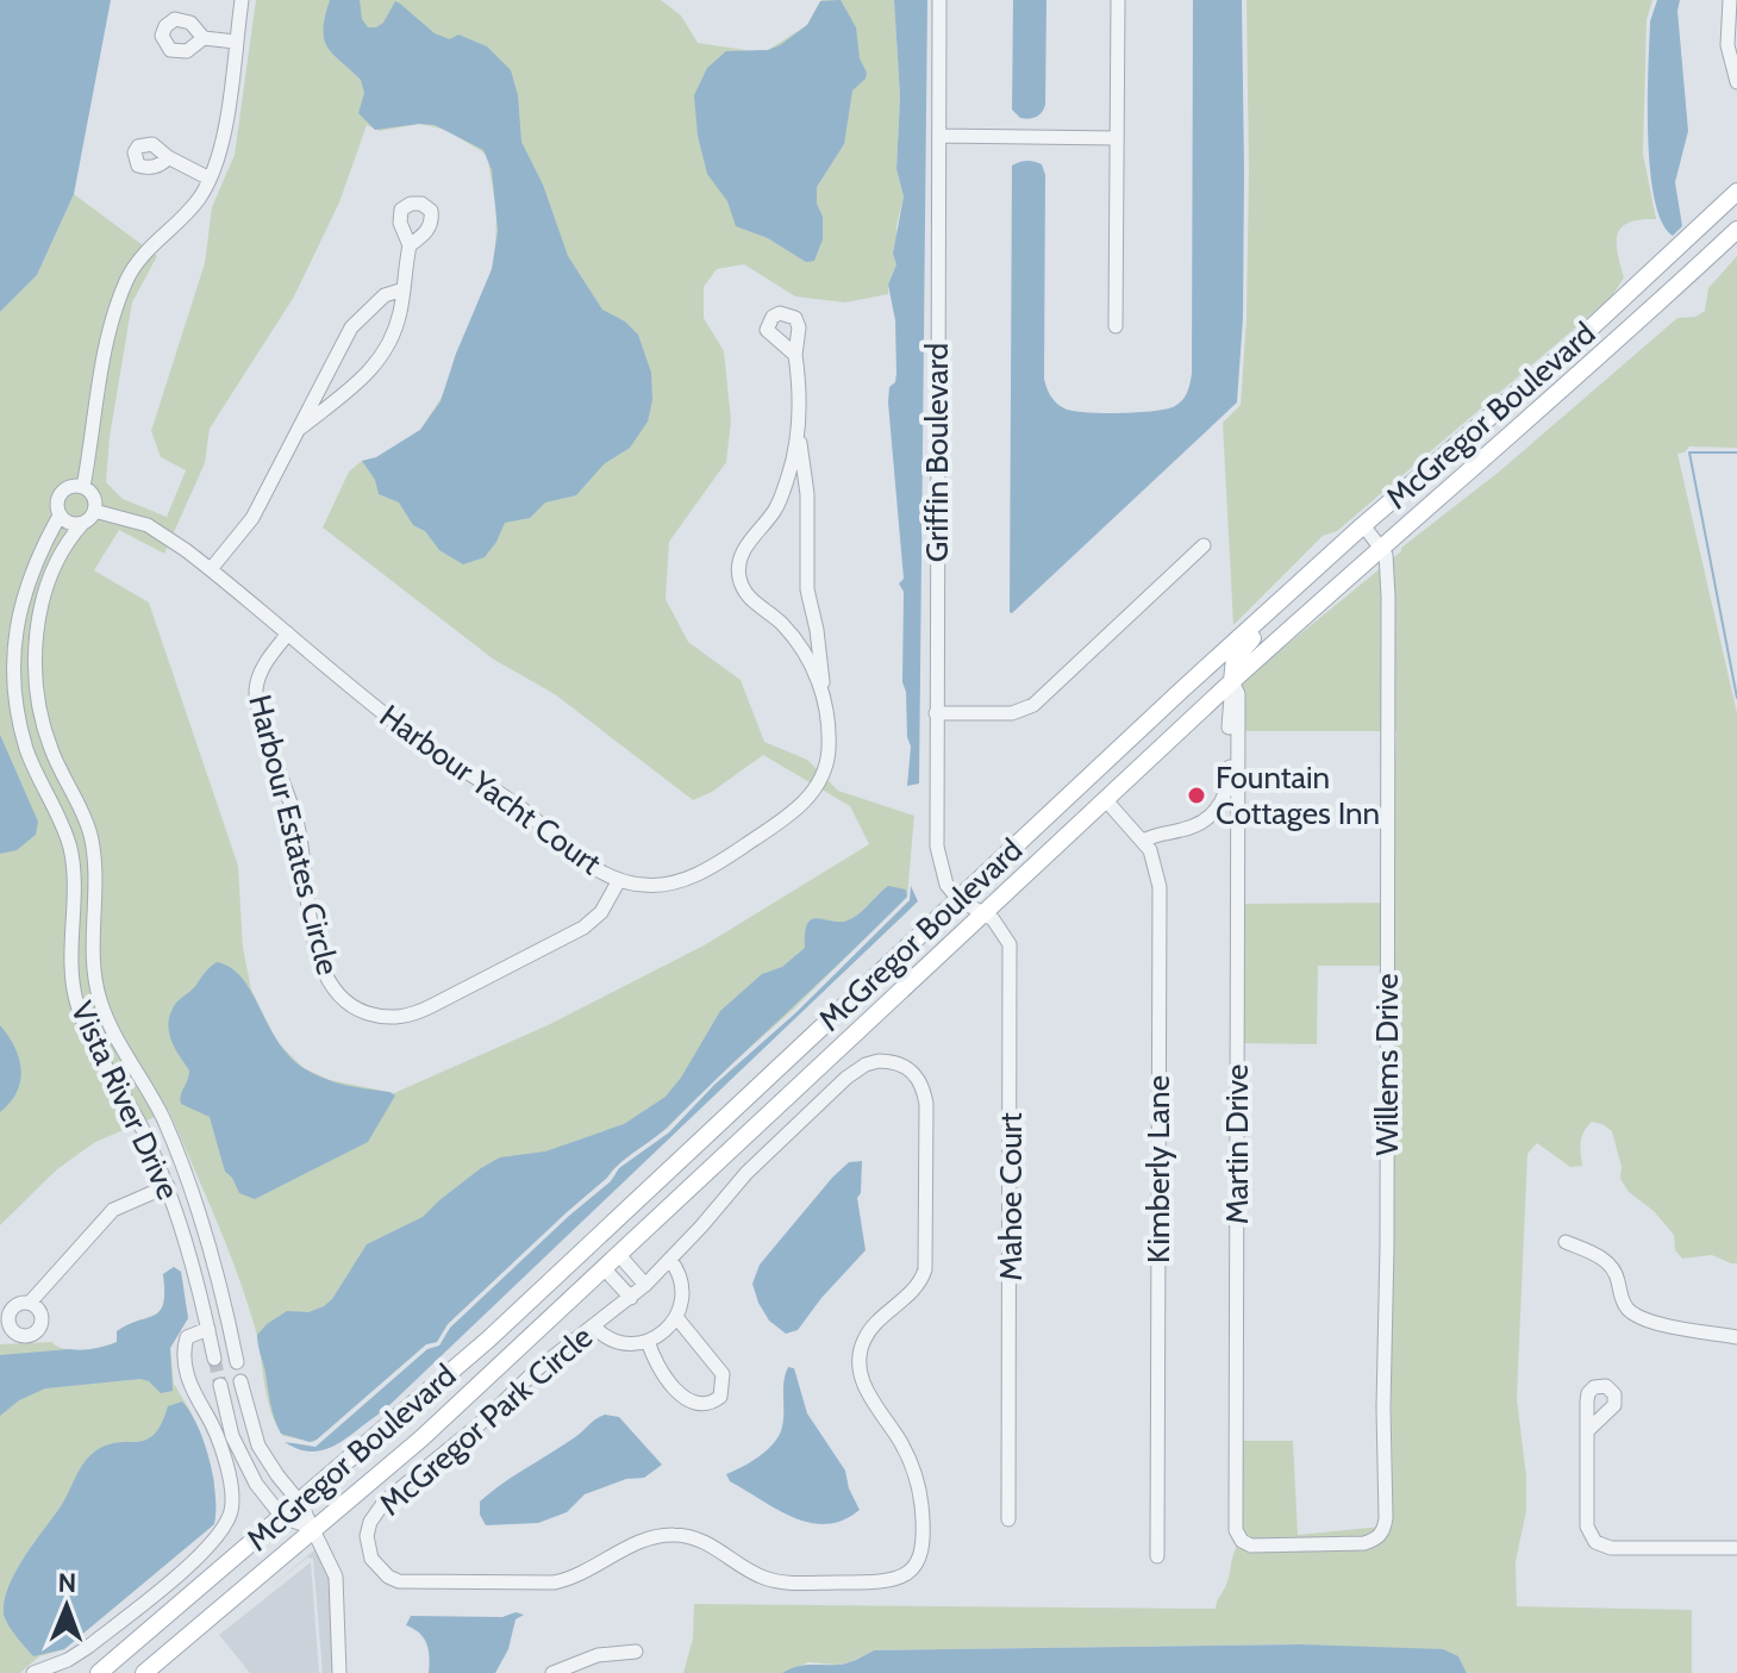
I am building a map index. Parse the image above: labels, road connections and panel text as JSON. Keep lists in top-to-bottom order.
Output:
{
  "streets": {
    "main road": ["McGregor Boulevard"],
    "street": [
      "Griffin Boulevard",
      "Harbour Yacht Court",
      "Harbour Estates Circle",
      "Willems Drive",
      "Vista River Drive",
      "Martin Drive",
      "Kimberly Lane",
      "Mahoe Court",
      "McGregor Park Circle"
    ]
  },
  "crossings": [
    ["McGregor Boulevard", "Griffin Boulevard"],
    ["McGregor Boulevard", "Willems Drive"],
    ["McGregor Boulevard", "Martin Drive"],
    ["McGregor Boulevard", "Kimberly Lane"],
    ["McGregor Boulevard", "Mahoe Court"],
    ["Griffin Boulevard", "Mahoe Court"],
    ["Harbour Yacht Court", "Harbour Estates Circle"],
    ["Harbour Yacht Court", "Vista River Drive"],
    ["Willems Drive", "Martin Drive"]
  ],
  "places": ["Fountain Cottages Inn"],
  "north": "top"
}
